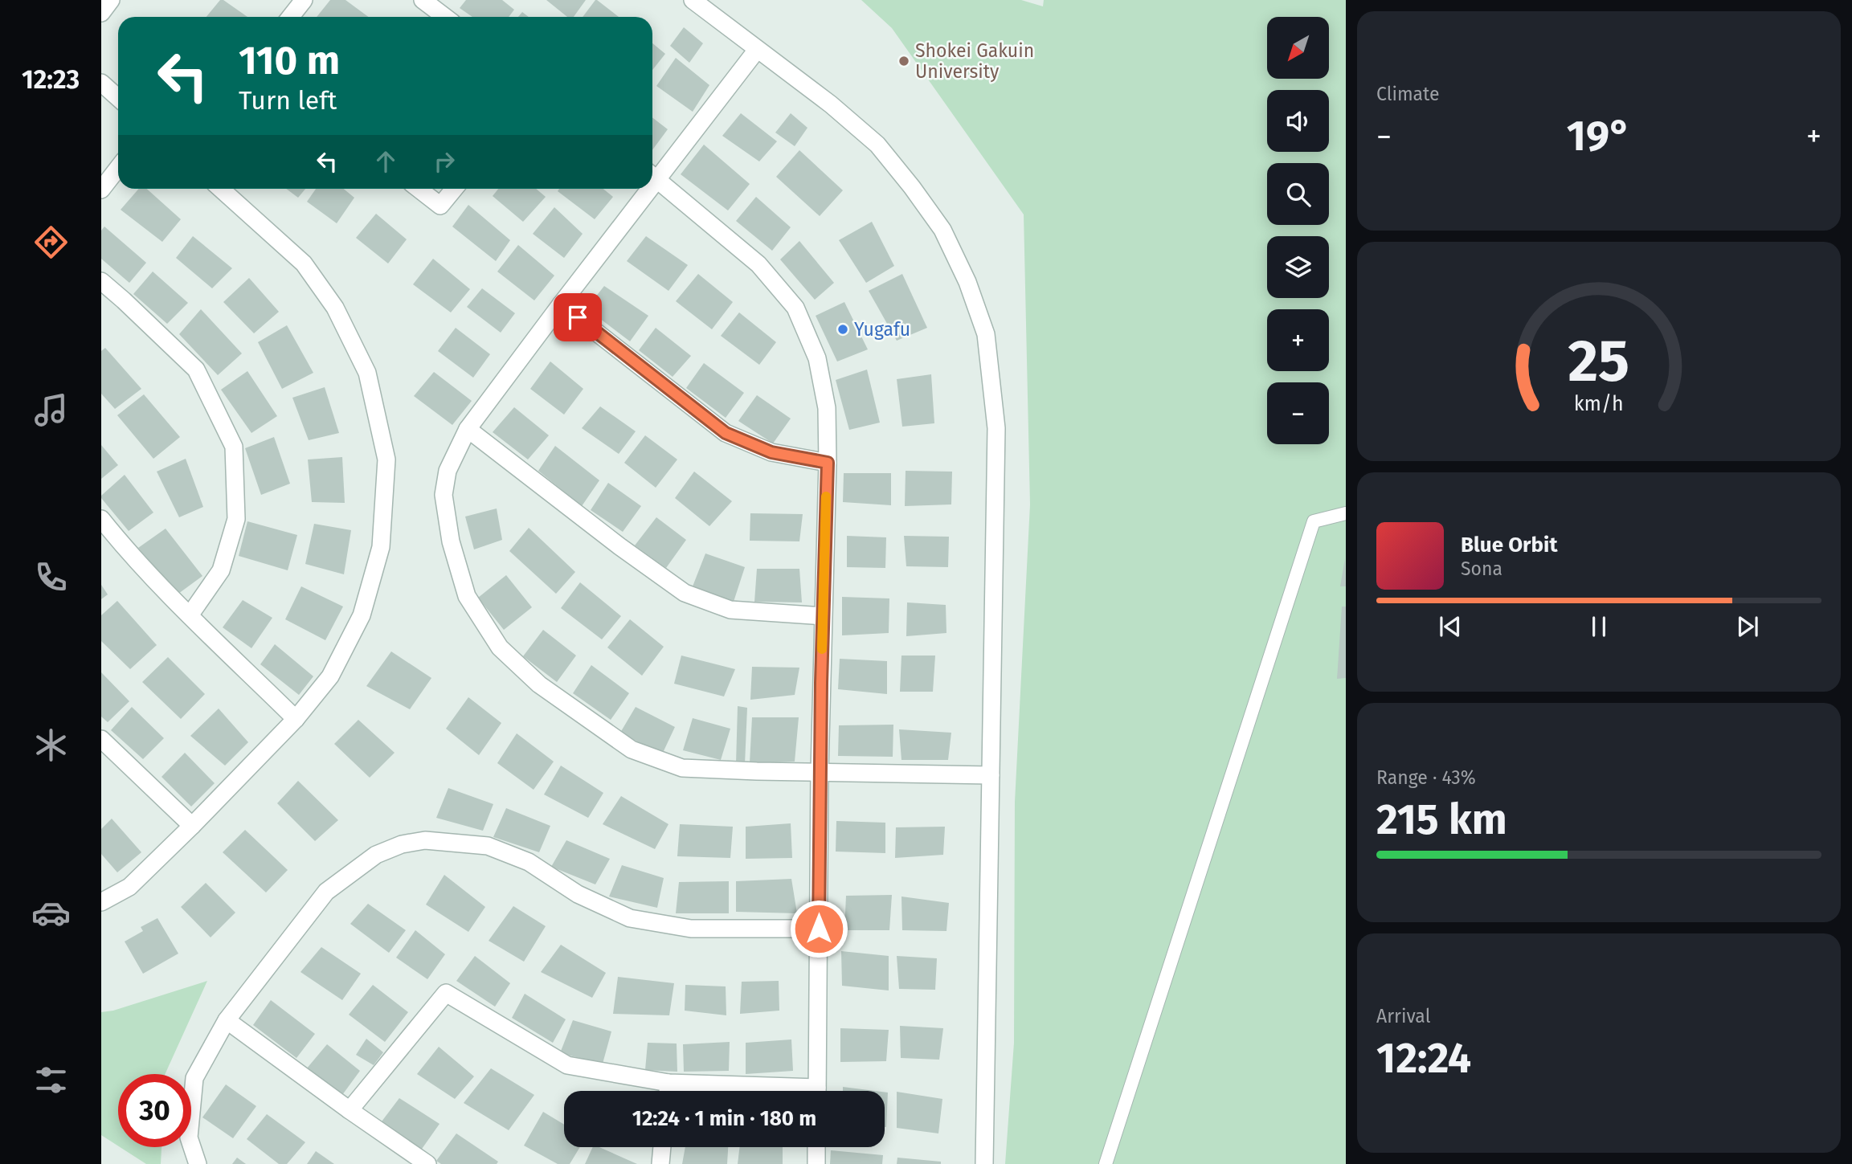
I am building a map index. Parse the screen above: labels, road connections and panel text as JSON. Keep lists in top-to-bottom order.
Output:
{
  "places": ["Shokei Gakuin University", "Yugafu"],
  "north": "bottom left",
  "page": {
    "tabs": "12:23",
    "tile": [
      "Climate",
      ["Range · 43%", "215 km"],
      ["Arrival", "12:24"]
    ],
    "map_buttons": ["+", "−"],
    "turn": ["110 m", "Turn left"],
    "heat": ["−", "19°", "+"],
    "song": ["Blue Orbit", "Sona"],
    "limit": "30",
    "trip": "12:24 · 1 min · 180 m",
    "gauge": ["25", "km/h"]
  }
}
